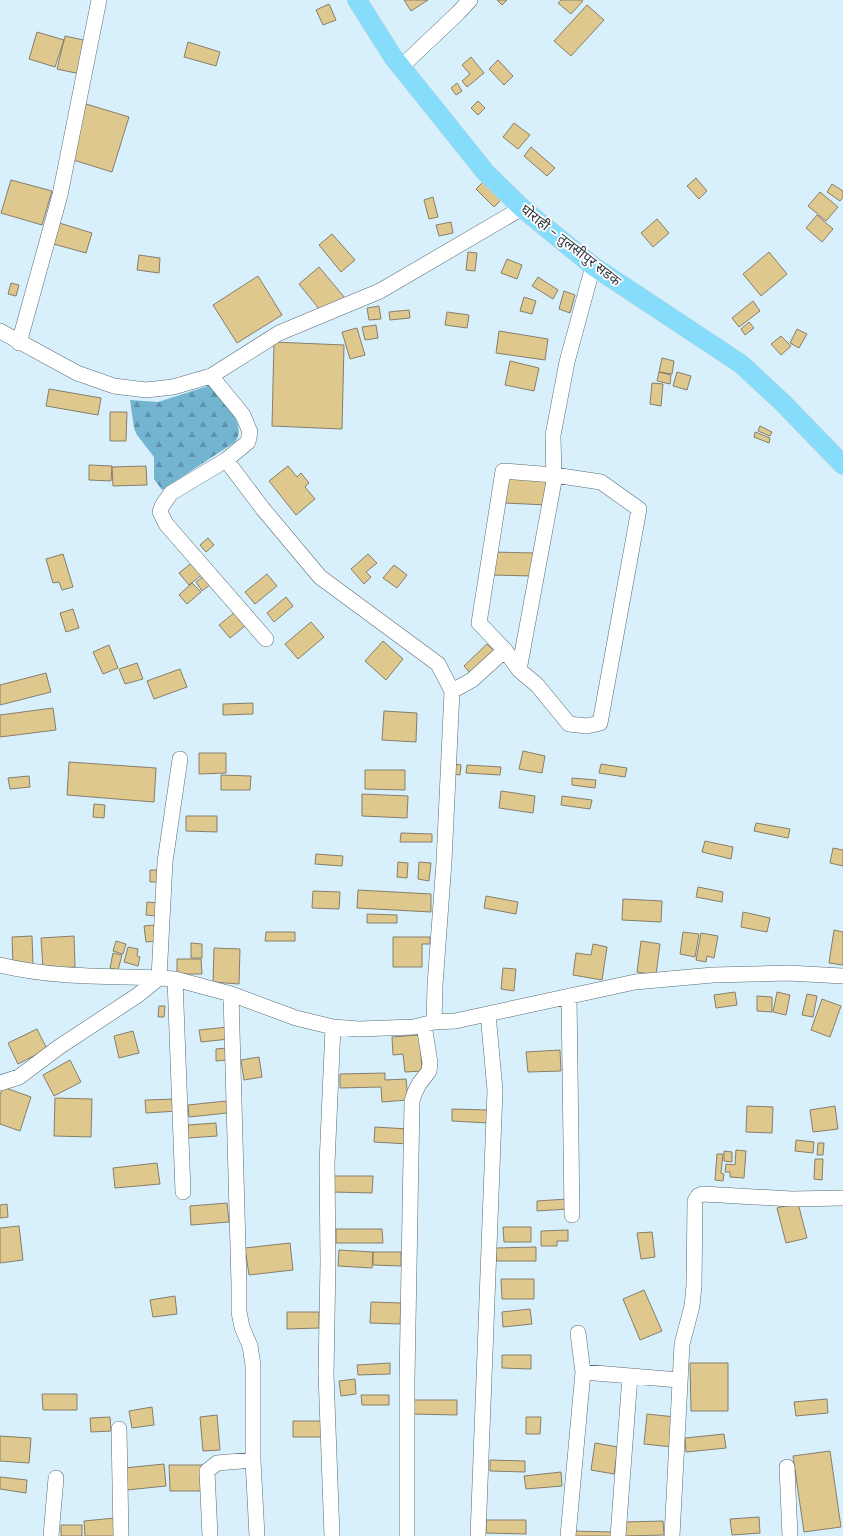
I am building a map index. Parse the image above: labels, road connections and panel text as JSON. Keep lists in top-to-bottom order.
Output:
{
  "streets": {
    "main road": ["घोराही - तुलसीपुर सडक"]
  }
}
